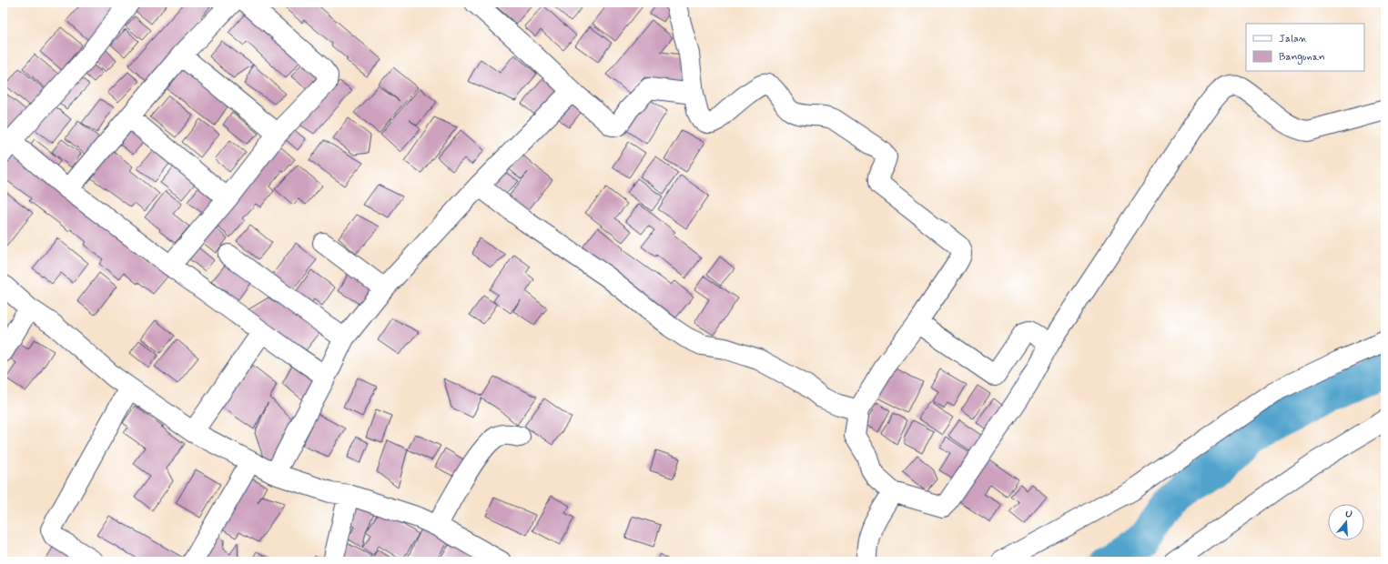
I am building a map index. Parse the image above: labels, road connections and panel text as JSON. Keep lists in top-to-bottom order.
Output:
{
  "legend": ["Jalan", "Bangunan"],
  "north": "top"
}
